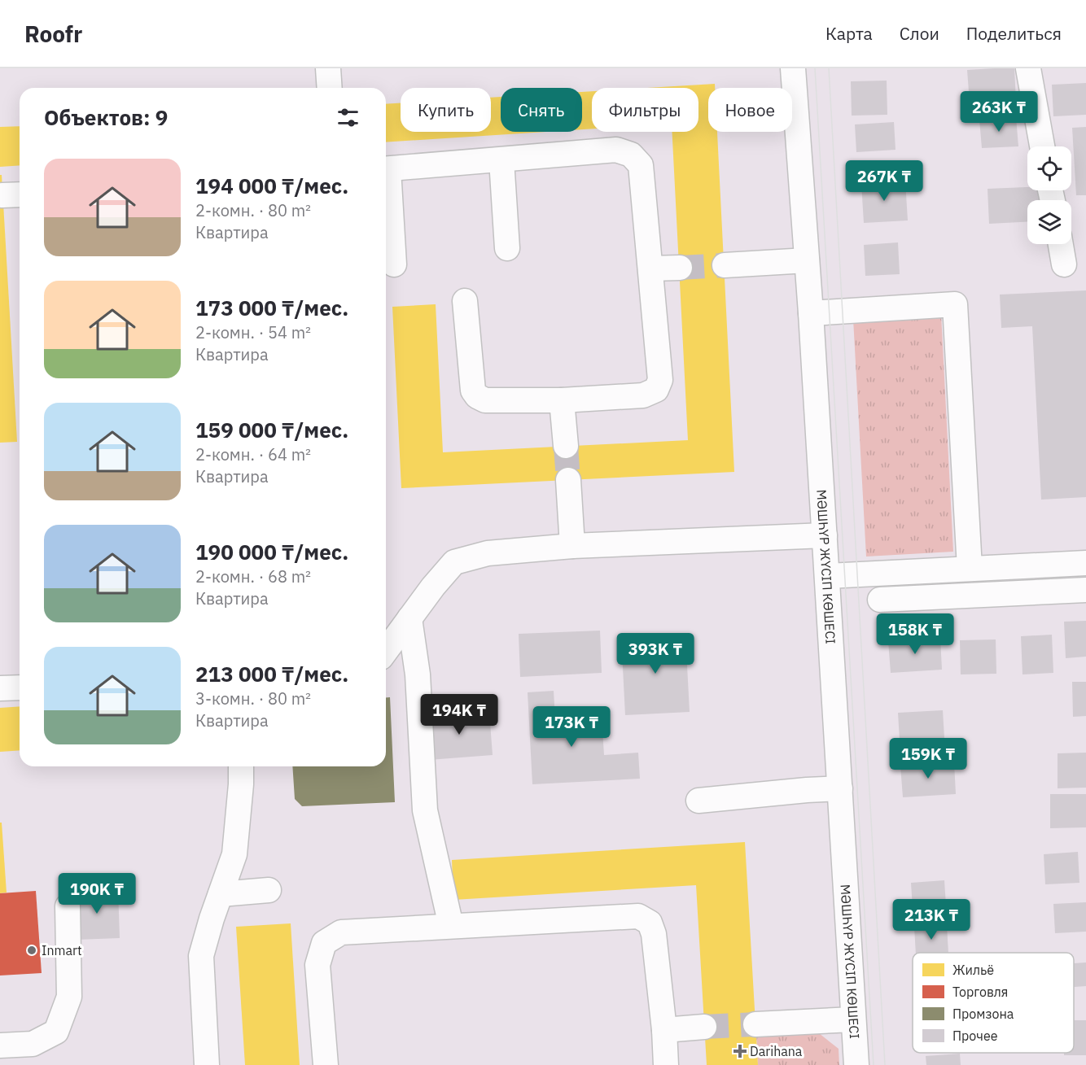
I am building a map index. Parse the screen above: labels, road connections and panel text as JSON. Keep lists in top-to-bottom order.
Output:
{
  "streets": {
    "street": ["МӘШҺҮР ЖҮСІП КӨШЕСІ"]
  },
  "places": {
    "other": ["Inmart"],
    "health": ["Darihana"]
  },
  "legend": [
    "Жильё",
    "Торговля",
    "Промзона",
    "Прочее"
  ],
  "page": {
    "header": "Roofr",
    "nav": ["Карта", "Слои", "Поделиться"],
    "chip": [
      "Купить",
      "Снять",
      "Фильтры",
      "Новое"
    ],
    "heading": "Объектов: 9",
    "price": [
      "263K ₸",
      "267K ₸",
      "158K ₸",
      "393K ₸",
      "194K ₸",
      "173K ₸",
      "159K ₸",
      "190K ₸",
      "213K ₸"
    ],
    "list": [
      {
        "name": "194 000 ₸/мес.",
        "note": "2-комн. · 80 m² · Квартира"
      },
      {
        "name": "173 000 ₸/мес.",
        "note": "2-комн. · 54 m² · Квартира"
      },
      {
        "name": "159 000 ₸/мес.",
        "note": "2-комн. · 64 m² · Квартира"
      },
      {
        "name": "190 000 ₸/мес.",
        "note": "2-комн. · 68 m² · Квартира"
      },
      {
        "name": "213 000 ₸/мес.",
        "note": "3-комн. · 80 m² · Квартира"
      }
    ]
  }
}
